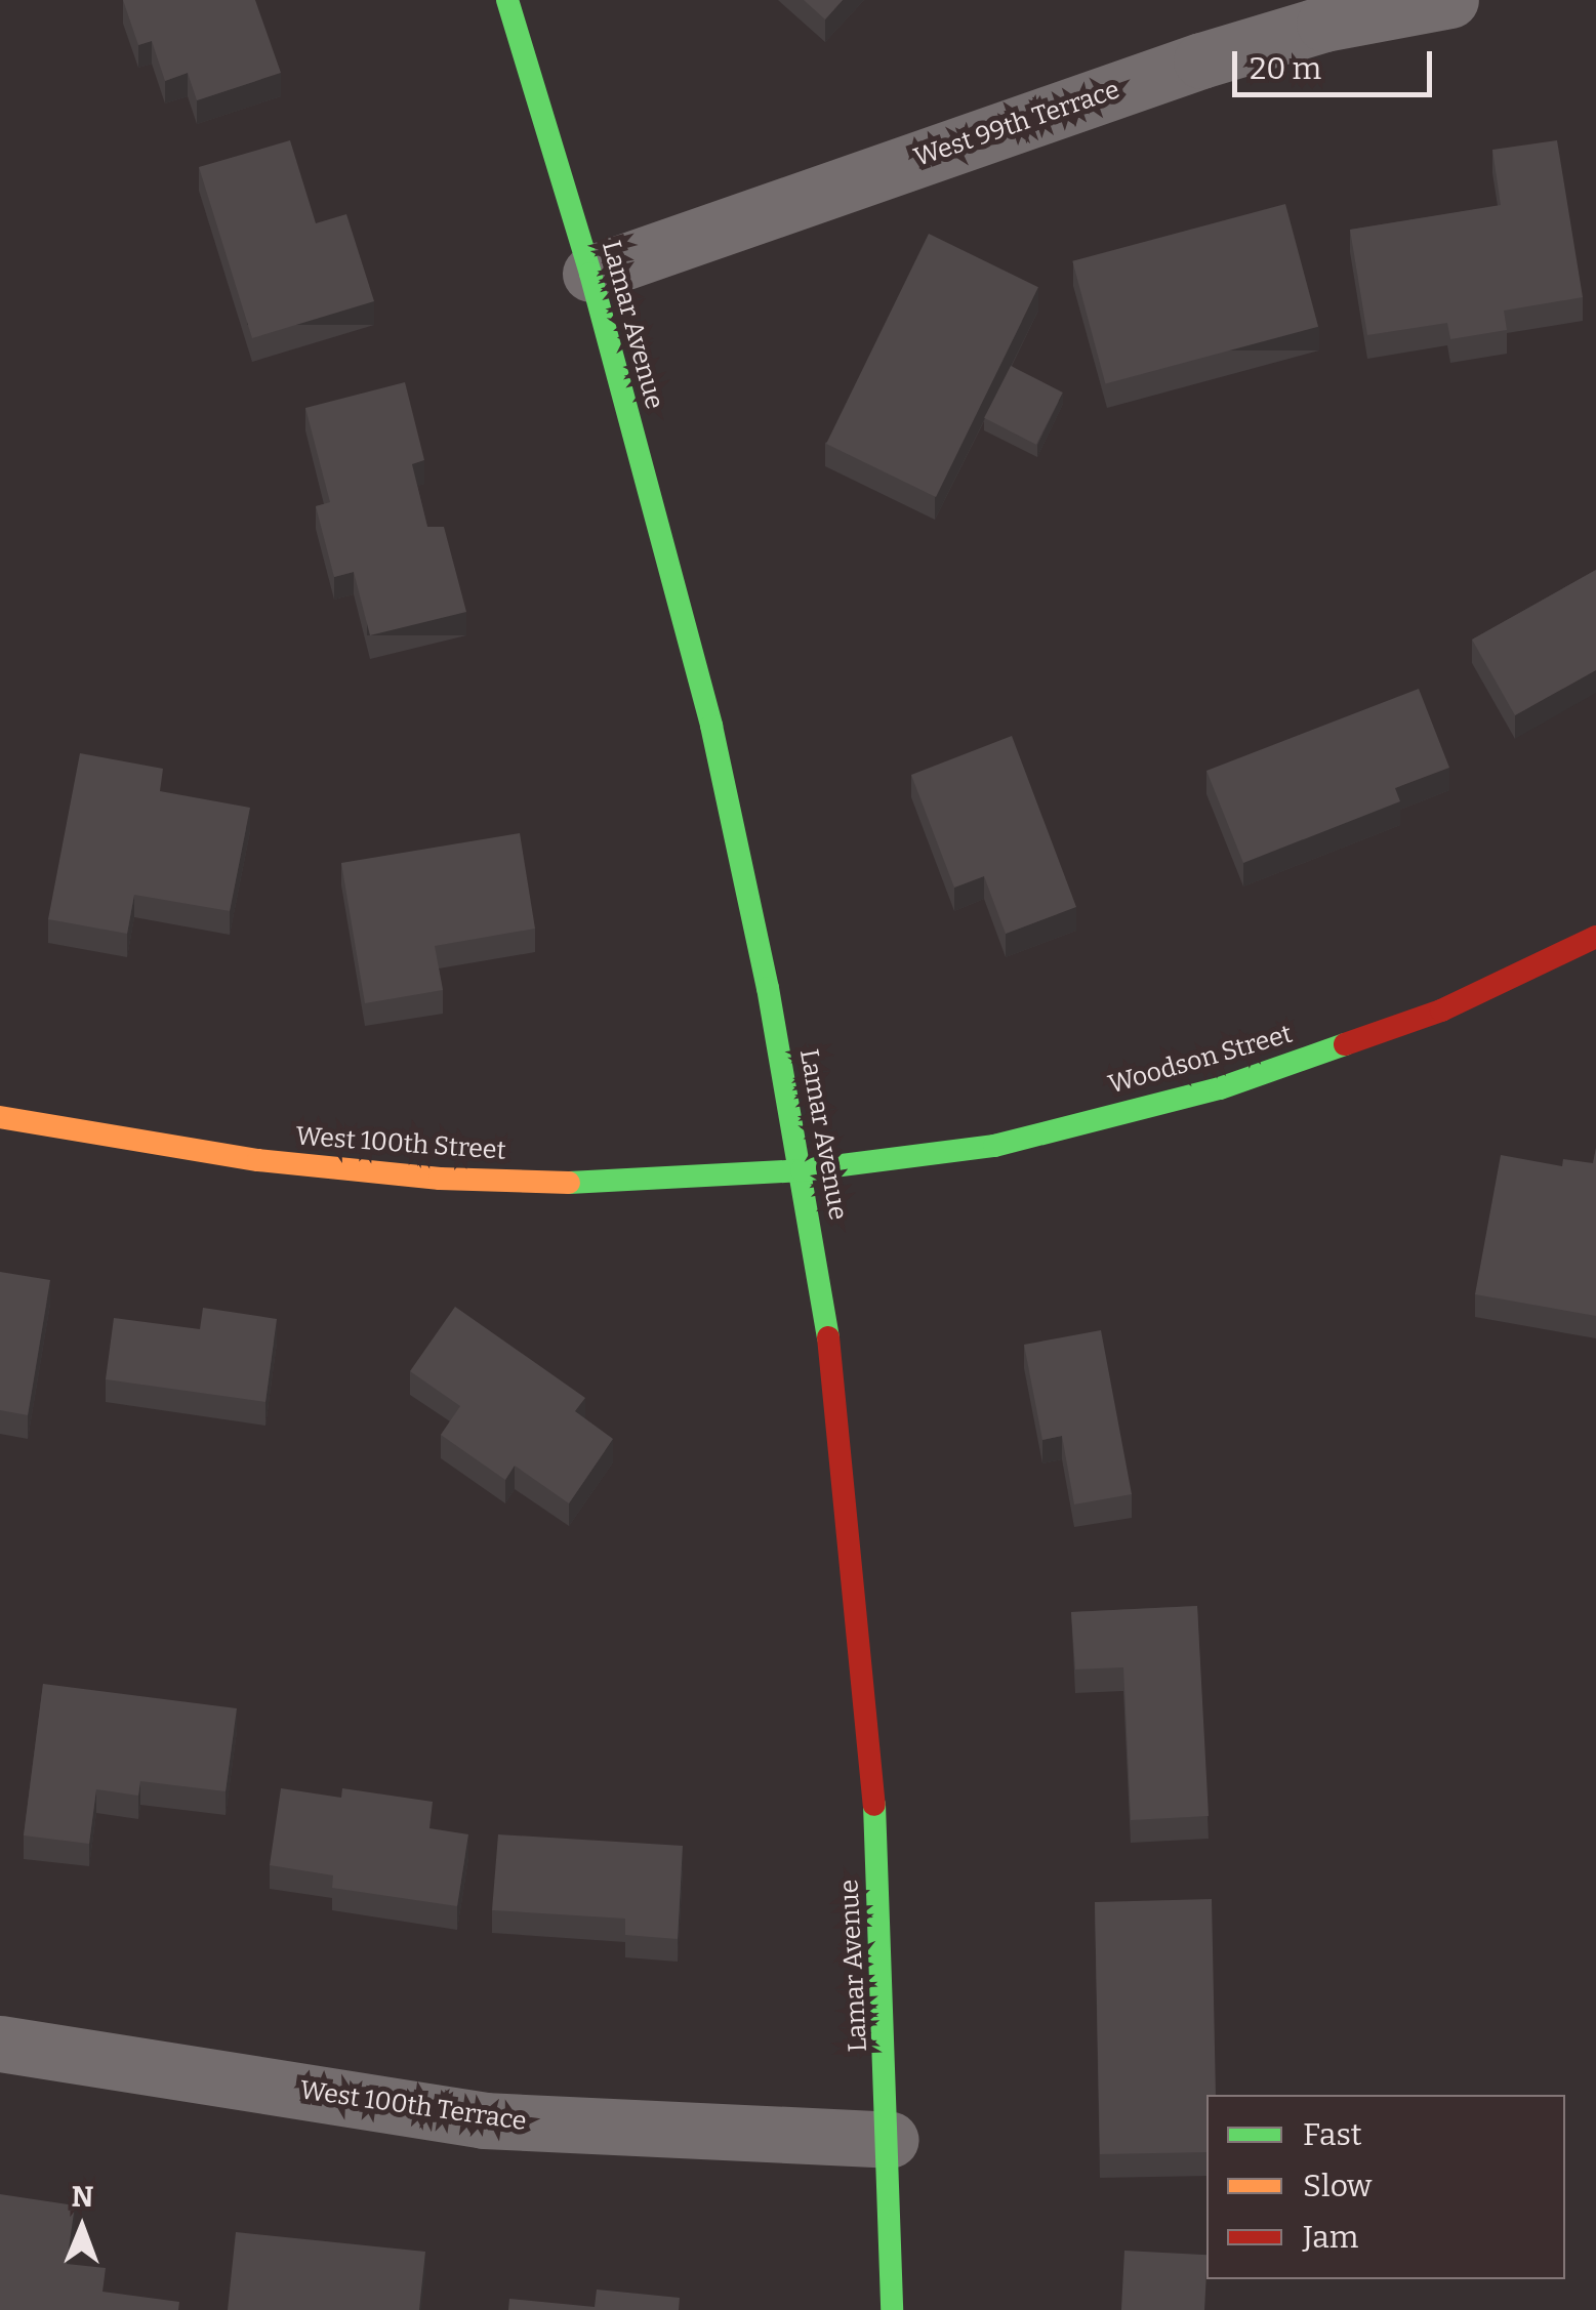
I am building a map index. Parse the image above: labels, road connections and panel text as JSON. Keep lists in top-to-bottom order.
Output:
{
  "streets": {
    "street": [
      "West 99th Terrace",
      "Lamar Avenue",
      "Woodson Street",
      "West 100th Street",
      "West 100th Terrace"
    ]
  },
  "crossings": [
    ["West 99th Terrace", "Lamar Avenue"],
    ["Lamar Avenue", "Woodson Street"],
    ["Lamar Avenue", "West 100th Street"],
    ["Lamar Avenue", "West 100th Terrace"],
    ["Woodson Street", "West 100th Street"]
  ],
  "legend": ["Fast", "Slow", "Jam"],
  "scale_bar": "20 m",
  "north": "top"
}
